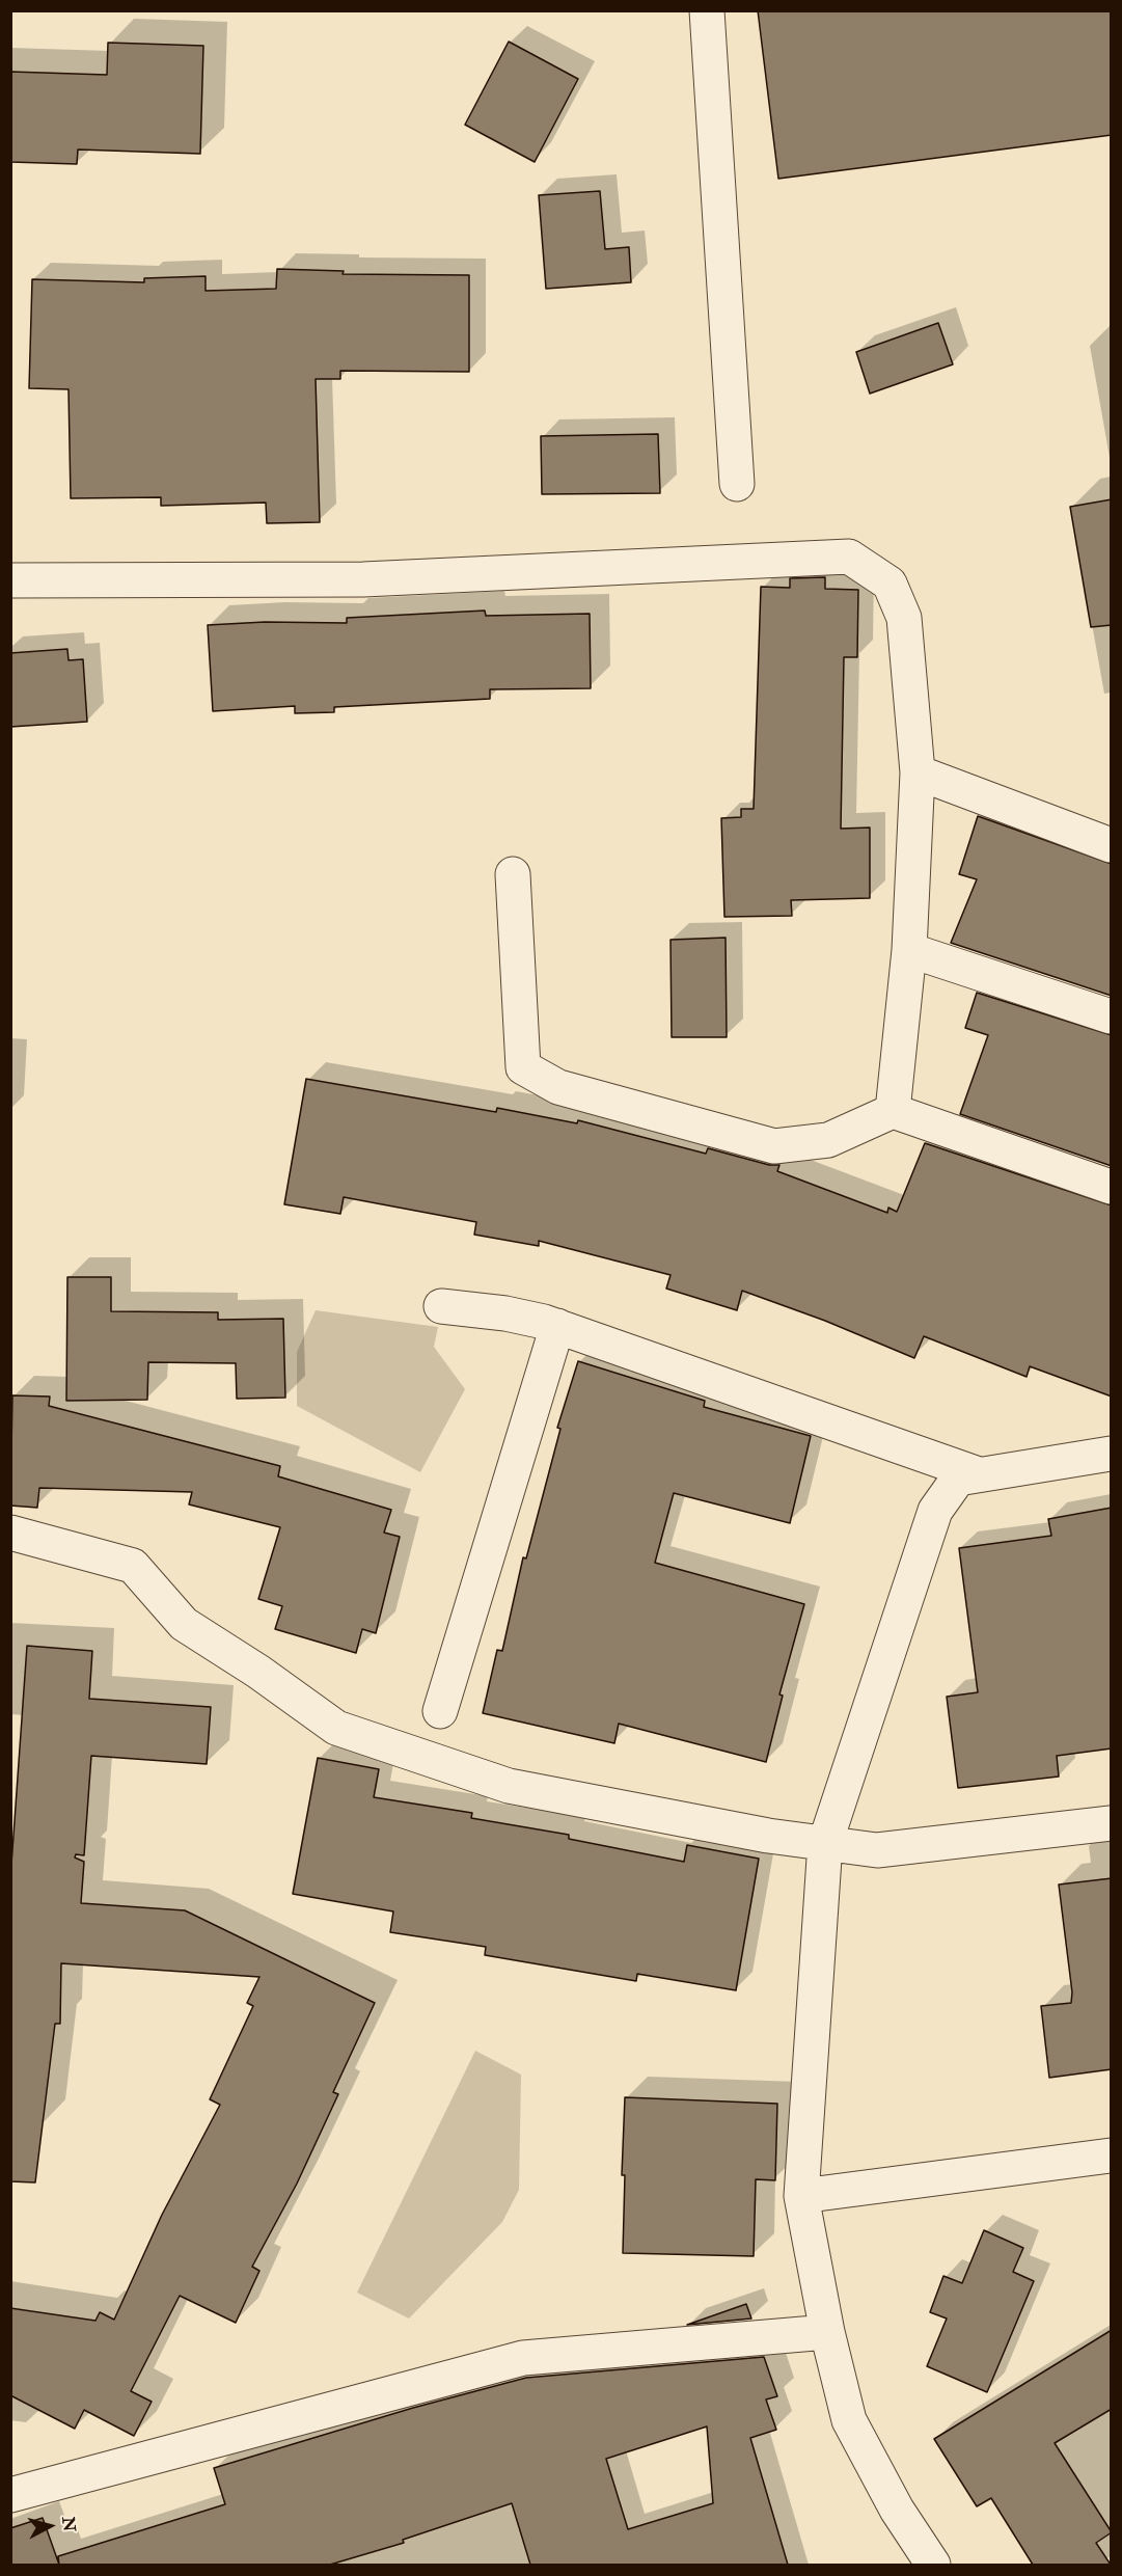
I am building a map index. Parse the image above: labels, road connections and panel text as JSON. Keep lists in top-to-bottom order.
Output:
{
  "north": "right"
}
